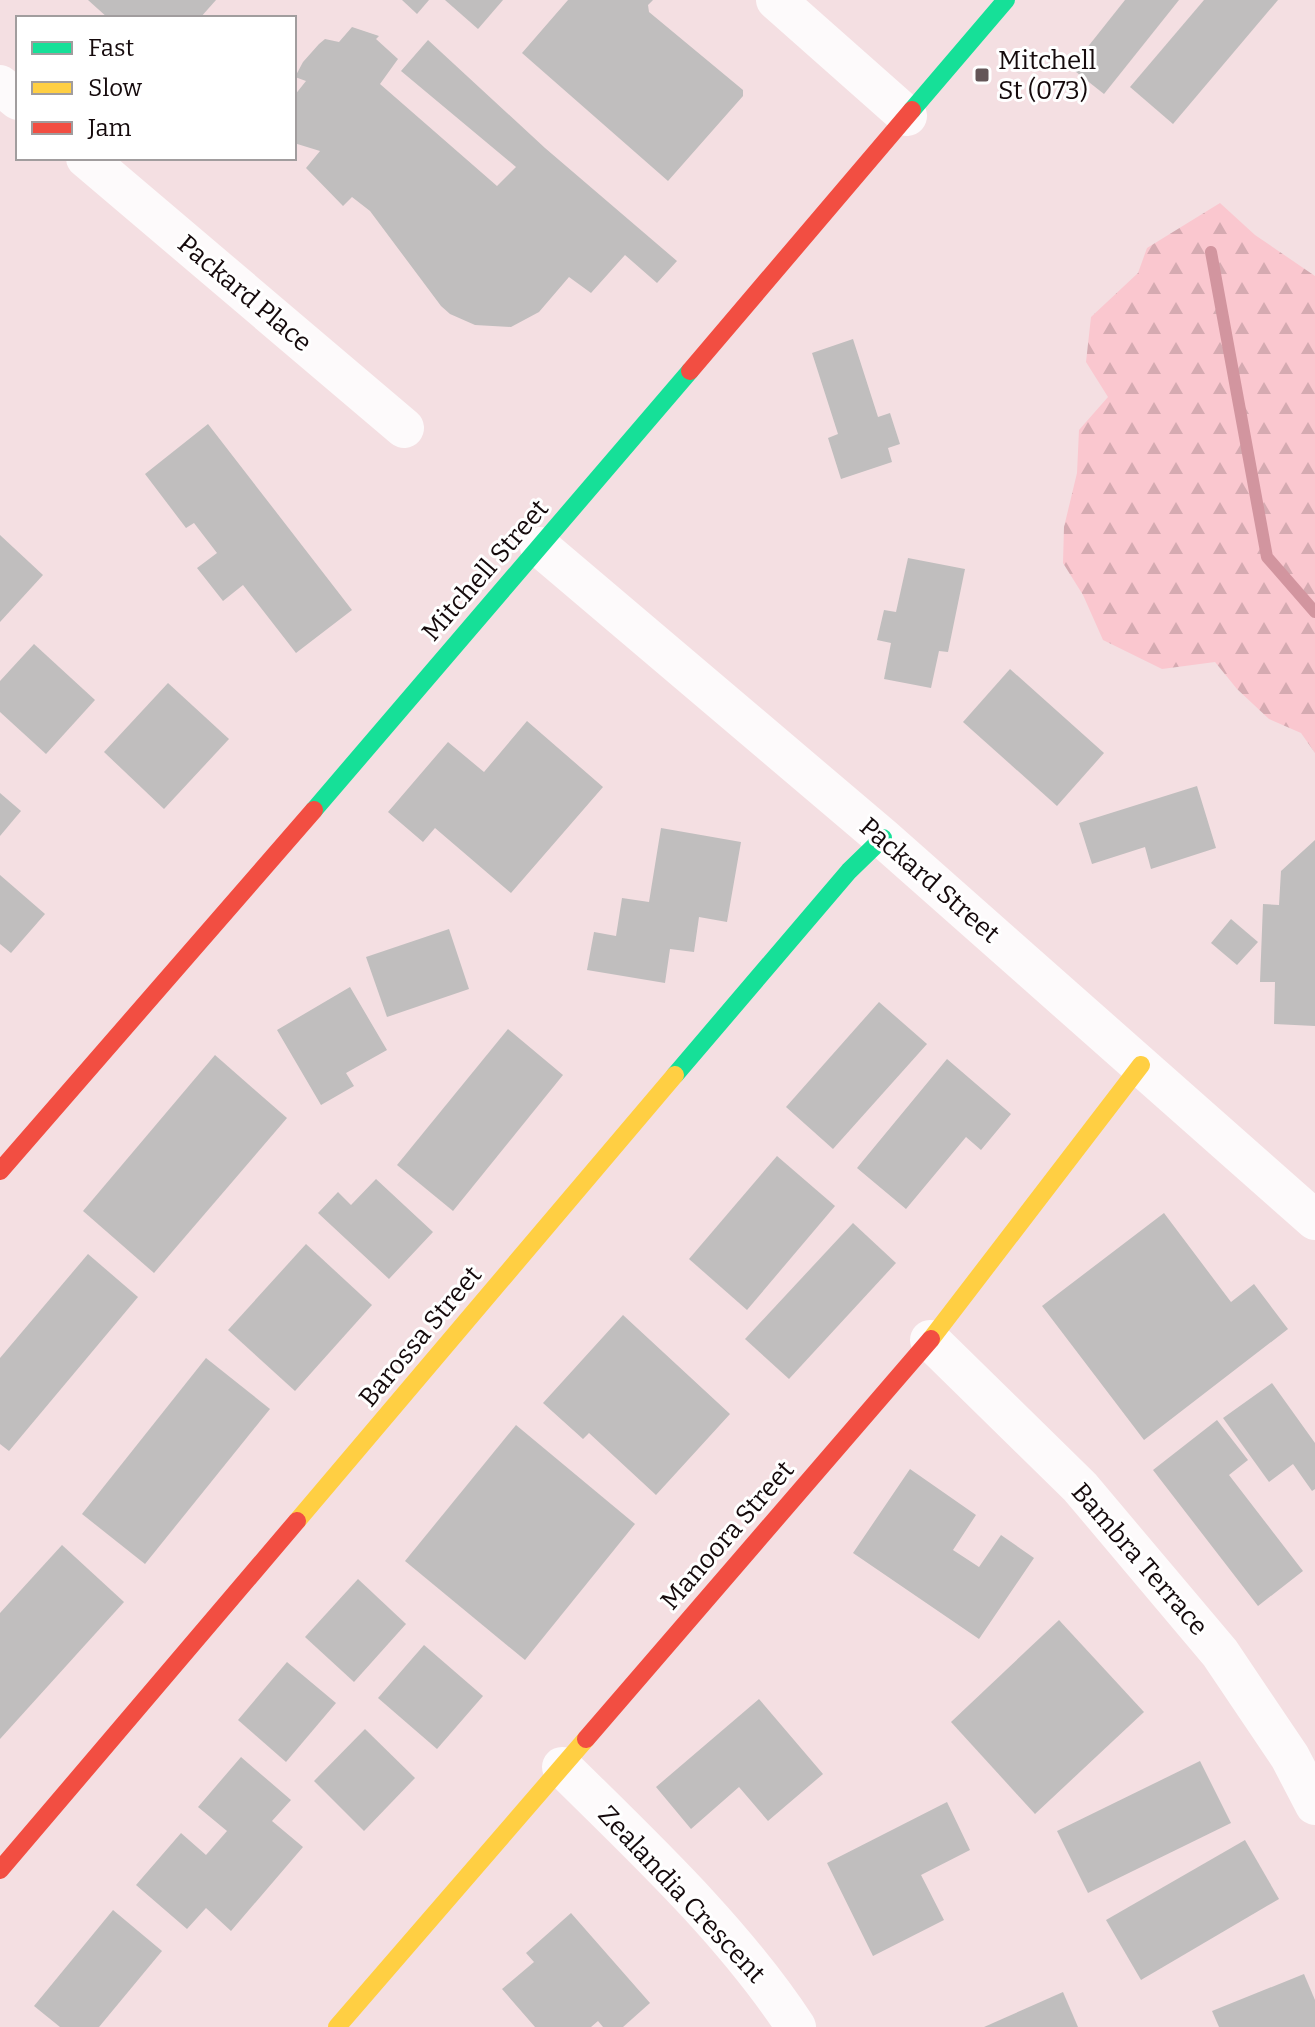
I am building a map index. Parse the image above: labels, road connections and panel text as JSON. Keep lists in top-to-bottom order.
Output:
{
  "streets": {
    "street": [
      "Packard Place",
      "Mitchell Street",
      "Packard Street",
      "Barossa Street",
      "Manoora Street",
      "Bambra Terrace",
      "Zealandia Crescent"
    ]
  },
  "crossings": [
    ["Mitchell Street", "Packard Street"],
    ["Packard Street", "Barossa Street"],
    ["Packard Street", "Manoora Street"],
    ["Manoora Street", "Bambra Terrace"],
    ["Manoora Street", "Zealandia Crescent"]
  ],
  "places": {
    "transit": ["Mitchell St (073)"]
  },
  "legend": ["Fast", "Slow", "Jam"]
}
